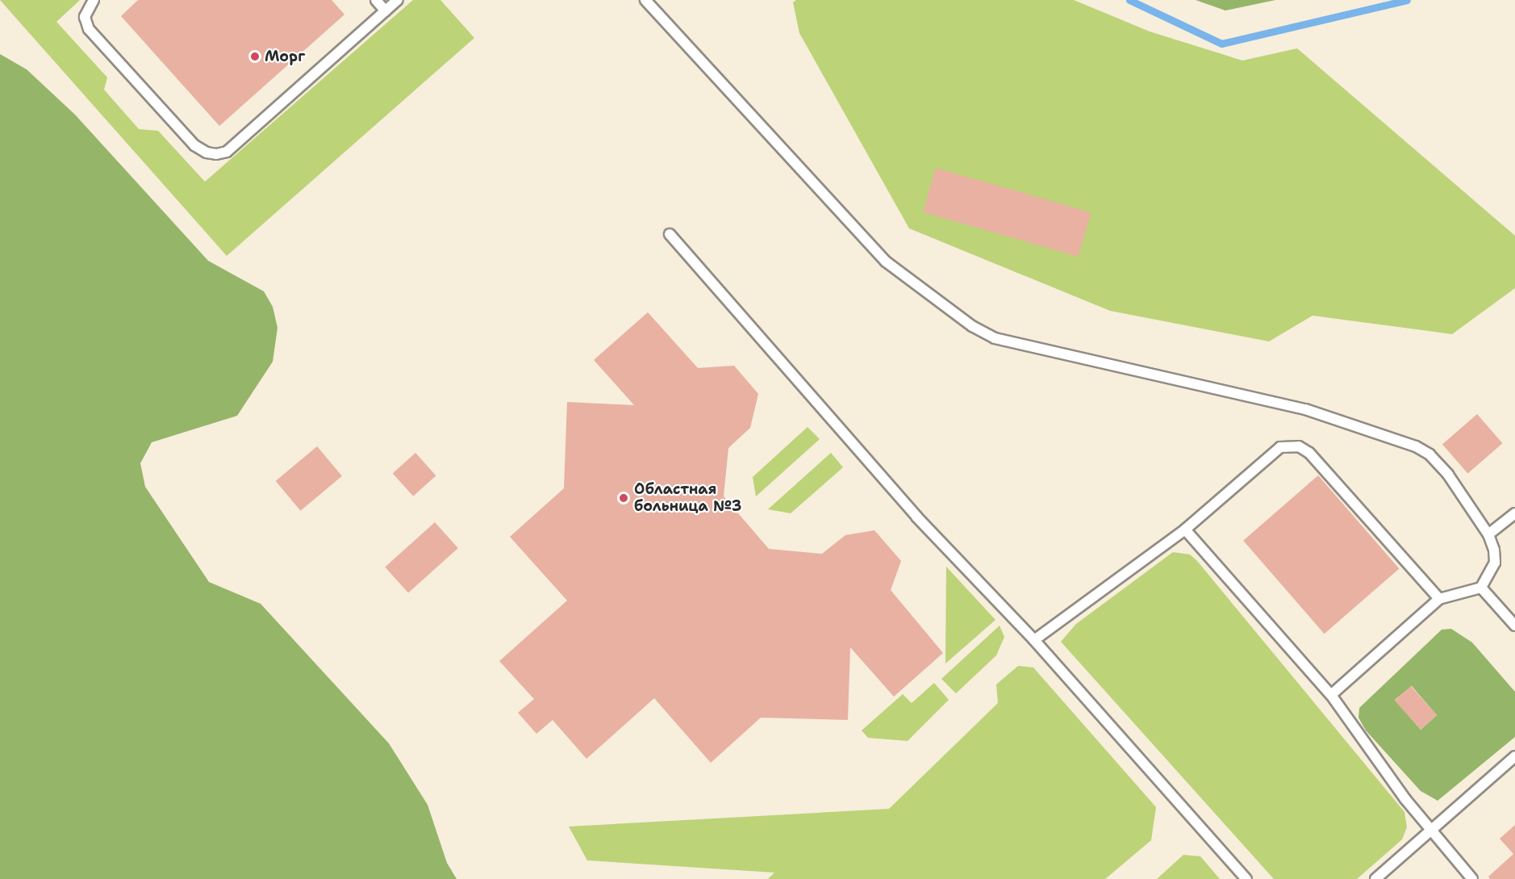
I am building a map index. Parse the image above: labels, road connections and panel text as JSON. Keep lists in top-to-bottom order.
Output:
{
  "places": ["Морг", "Областная больница №3"]
}
